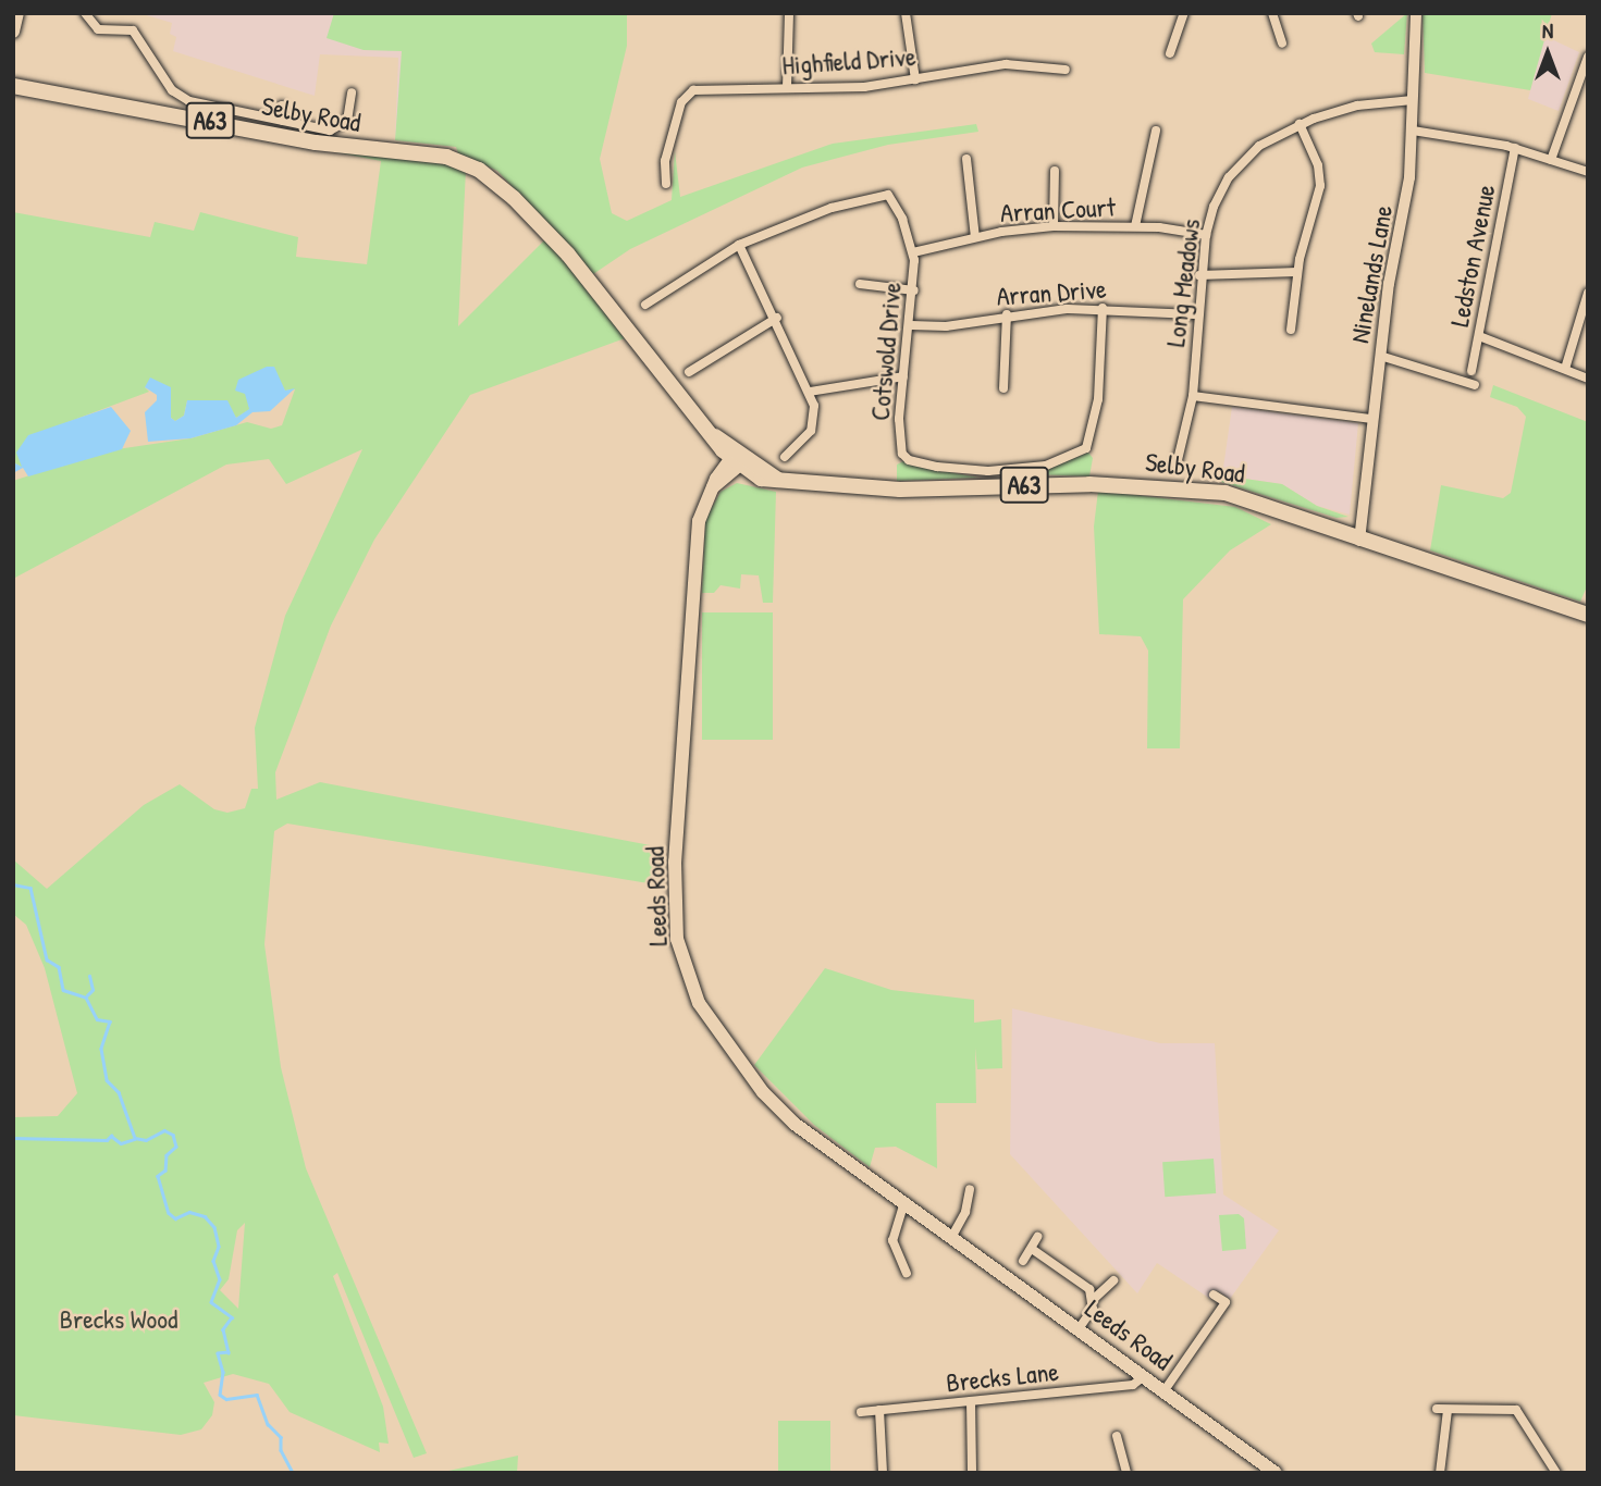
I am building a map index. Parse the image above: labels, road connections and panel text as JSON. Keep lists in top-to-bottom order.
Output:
{
  "streets": {
    "highway": ["Selby Road", "A63"],
    "main road": ["Leeds Road"],
    "street": [
      "Highfield Drive",
      "Arran Court",
      "Ledston Avenue",
      "Ninelands Lane",
      "Long Meadows",
      "Arran Drive",
      "Cotswold Drive",
      "Brecks Lane"
    ]
  },
  "crossings": [
    ["Selby Road", "Ninelands Lane"],
    ["Selby Road", "Leeds Road"],
    ["Arran Court", "Long Meadows"],
    ["Arran Court", "Cotswold Drive"],
    ["Ninelands Lane", "Long Meadows"],
    ["Long Meadows", "Arran Drive"],
    ["Arran Drive", "Cotswold Drive"],
    ["Leeds Road", "Brecks Lane"]
  ],
  "parks": ["Brecks Wood"],
  "north": "top"
}
